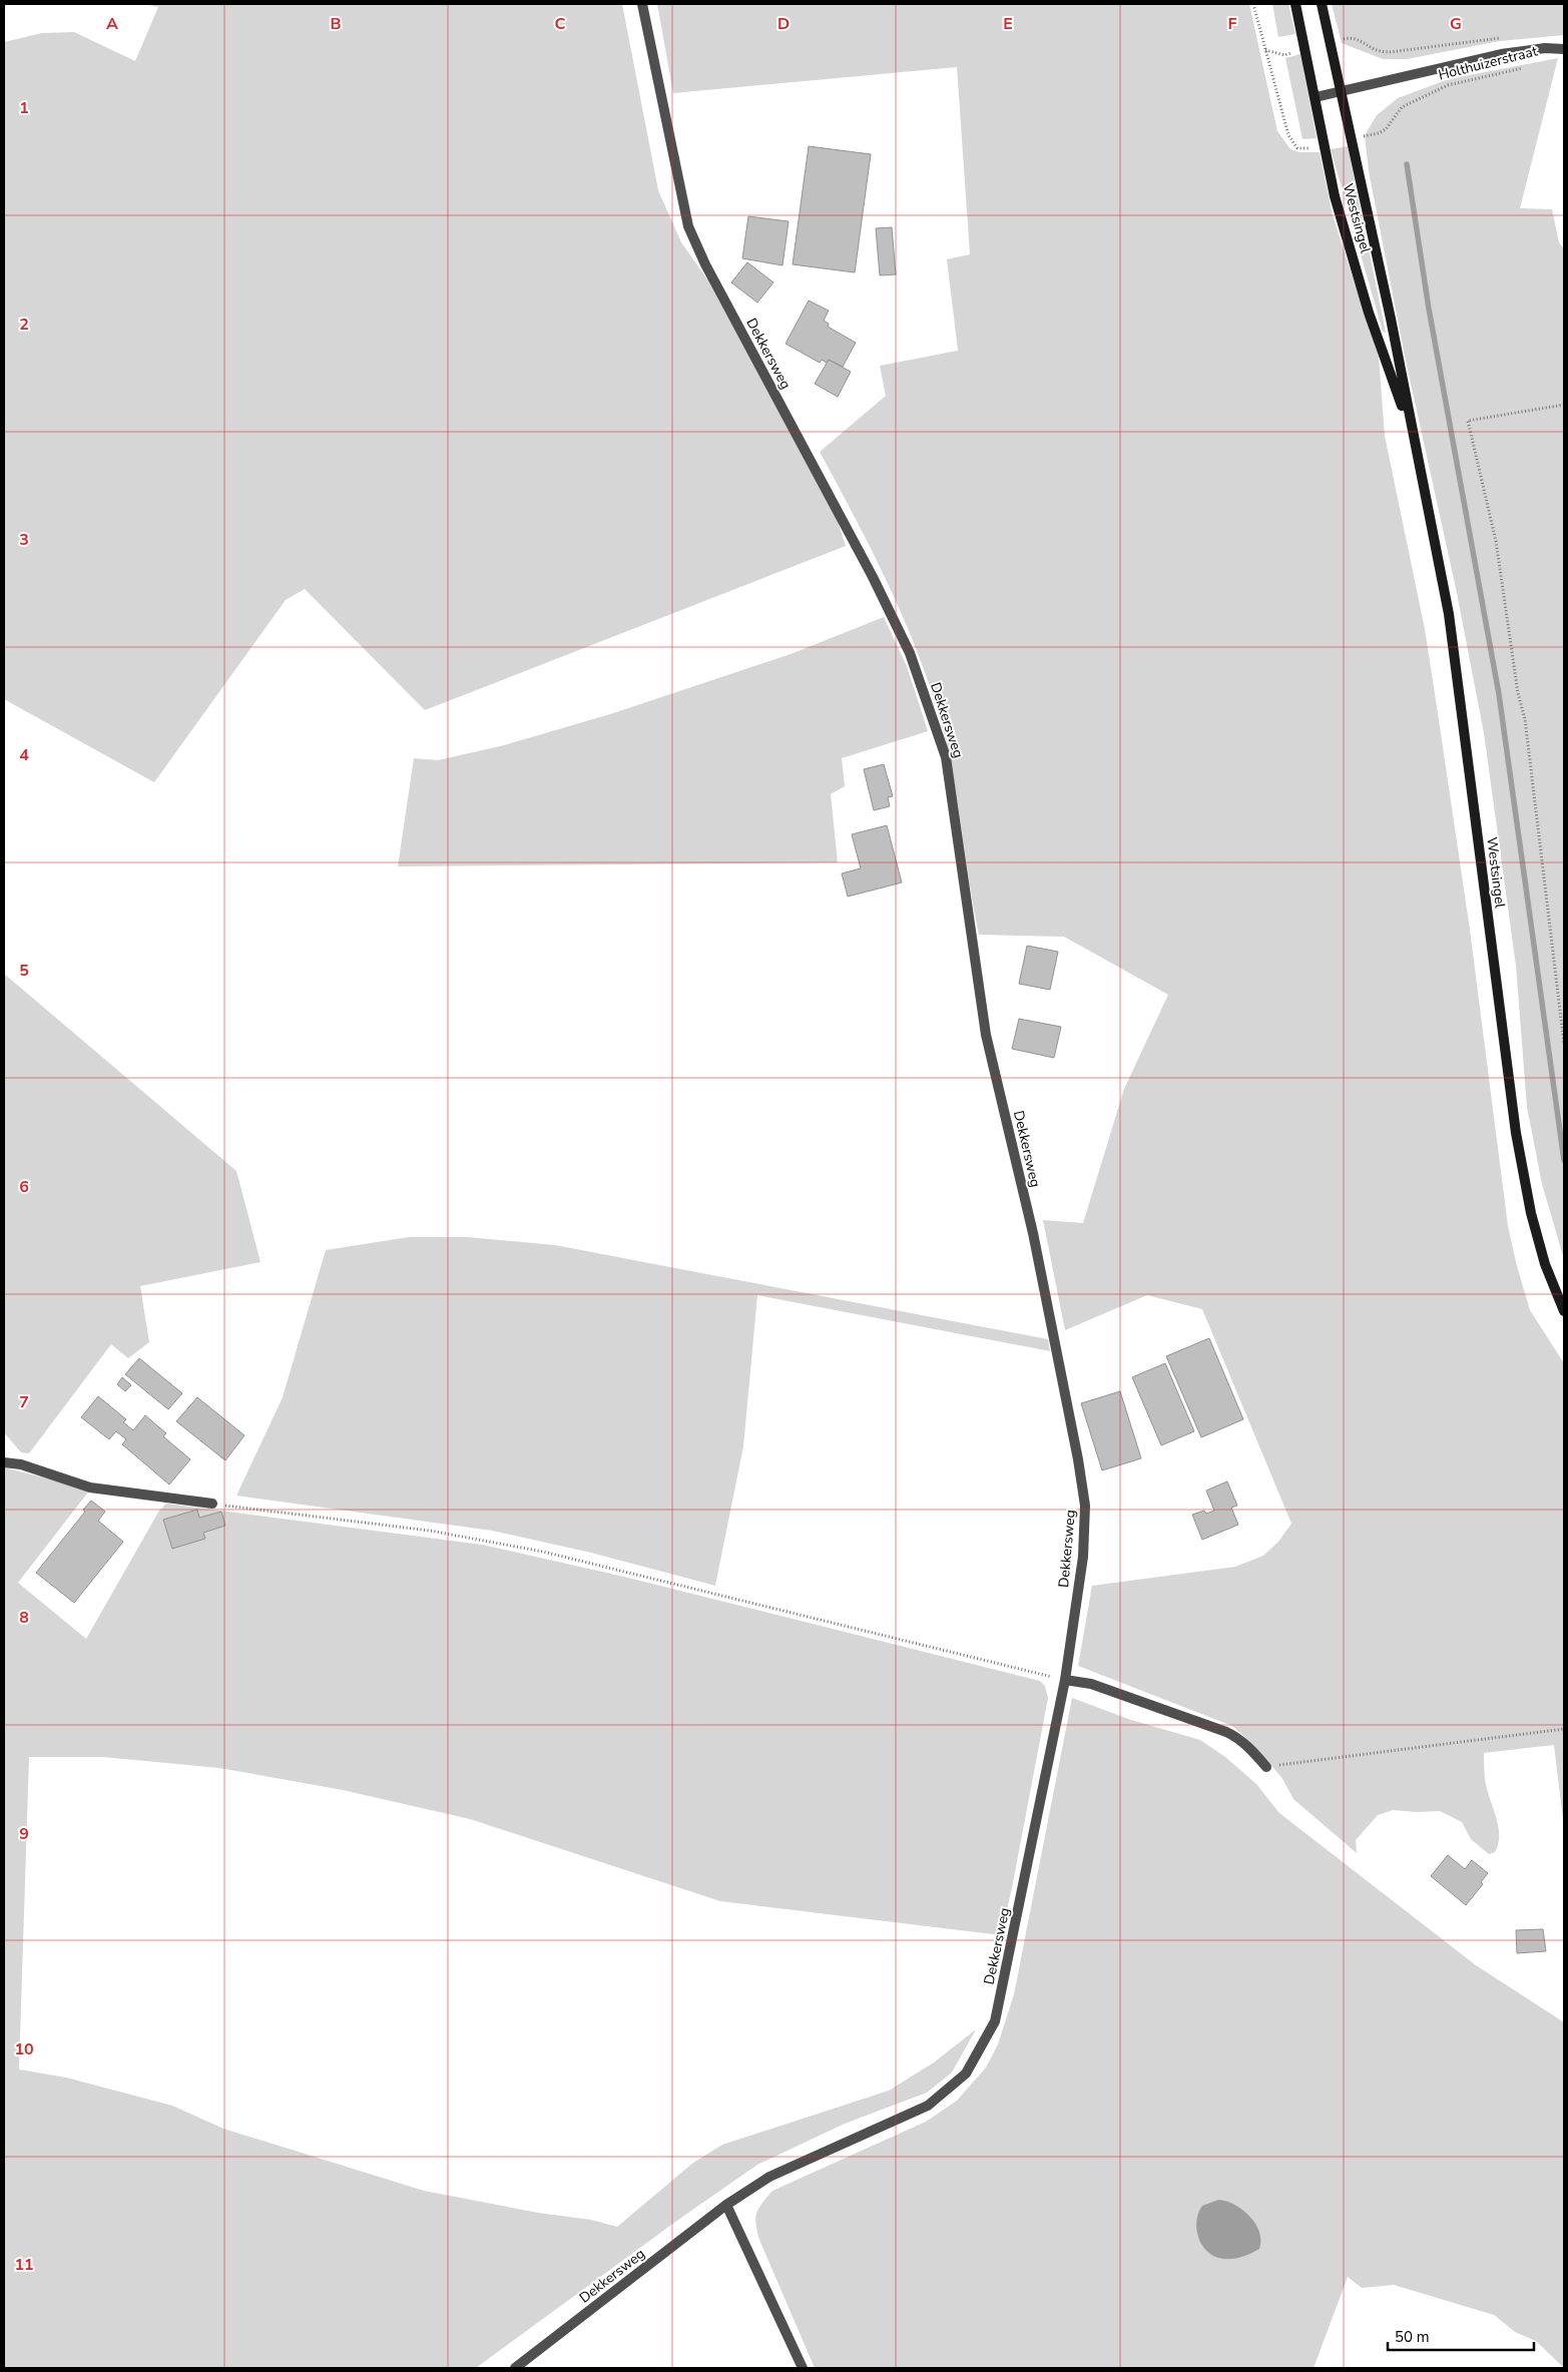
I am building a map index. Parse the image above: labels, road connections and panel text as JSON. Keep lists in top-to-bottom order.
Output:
{
  "streets": {
    "main road": ["Westsingel"],
    "street": ["Holthuizerstraat", "Dekkersweg"]
  },
  "crossings": [
    ["Holthuizerstraat", "Westsingel"]
  ],
  "scale_bar": "50 m",
  "grid": {
    "columns": [
      "A",
      "B",
      "C",
      "D",
      "E",
      "F",
      "G"
    ],
    "rows": [
      "1",
      "2",
      "3",
      "4",
      "5",
      "6",
      "7",
      "8",
      "9",
      "10",
      "11"
    ]
  }
}
